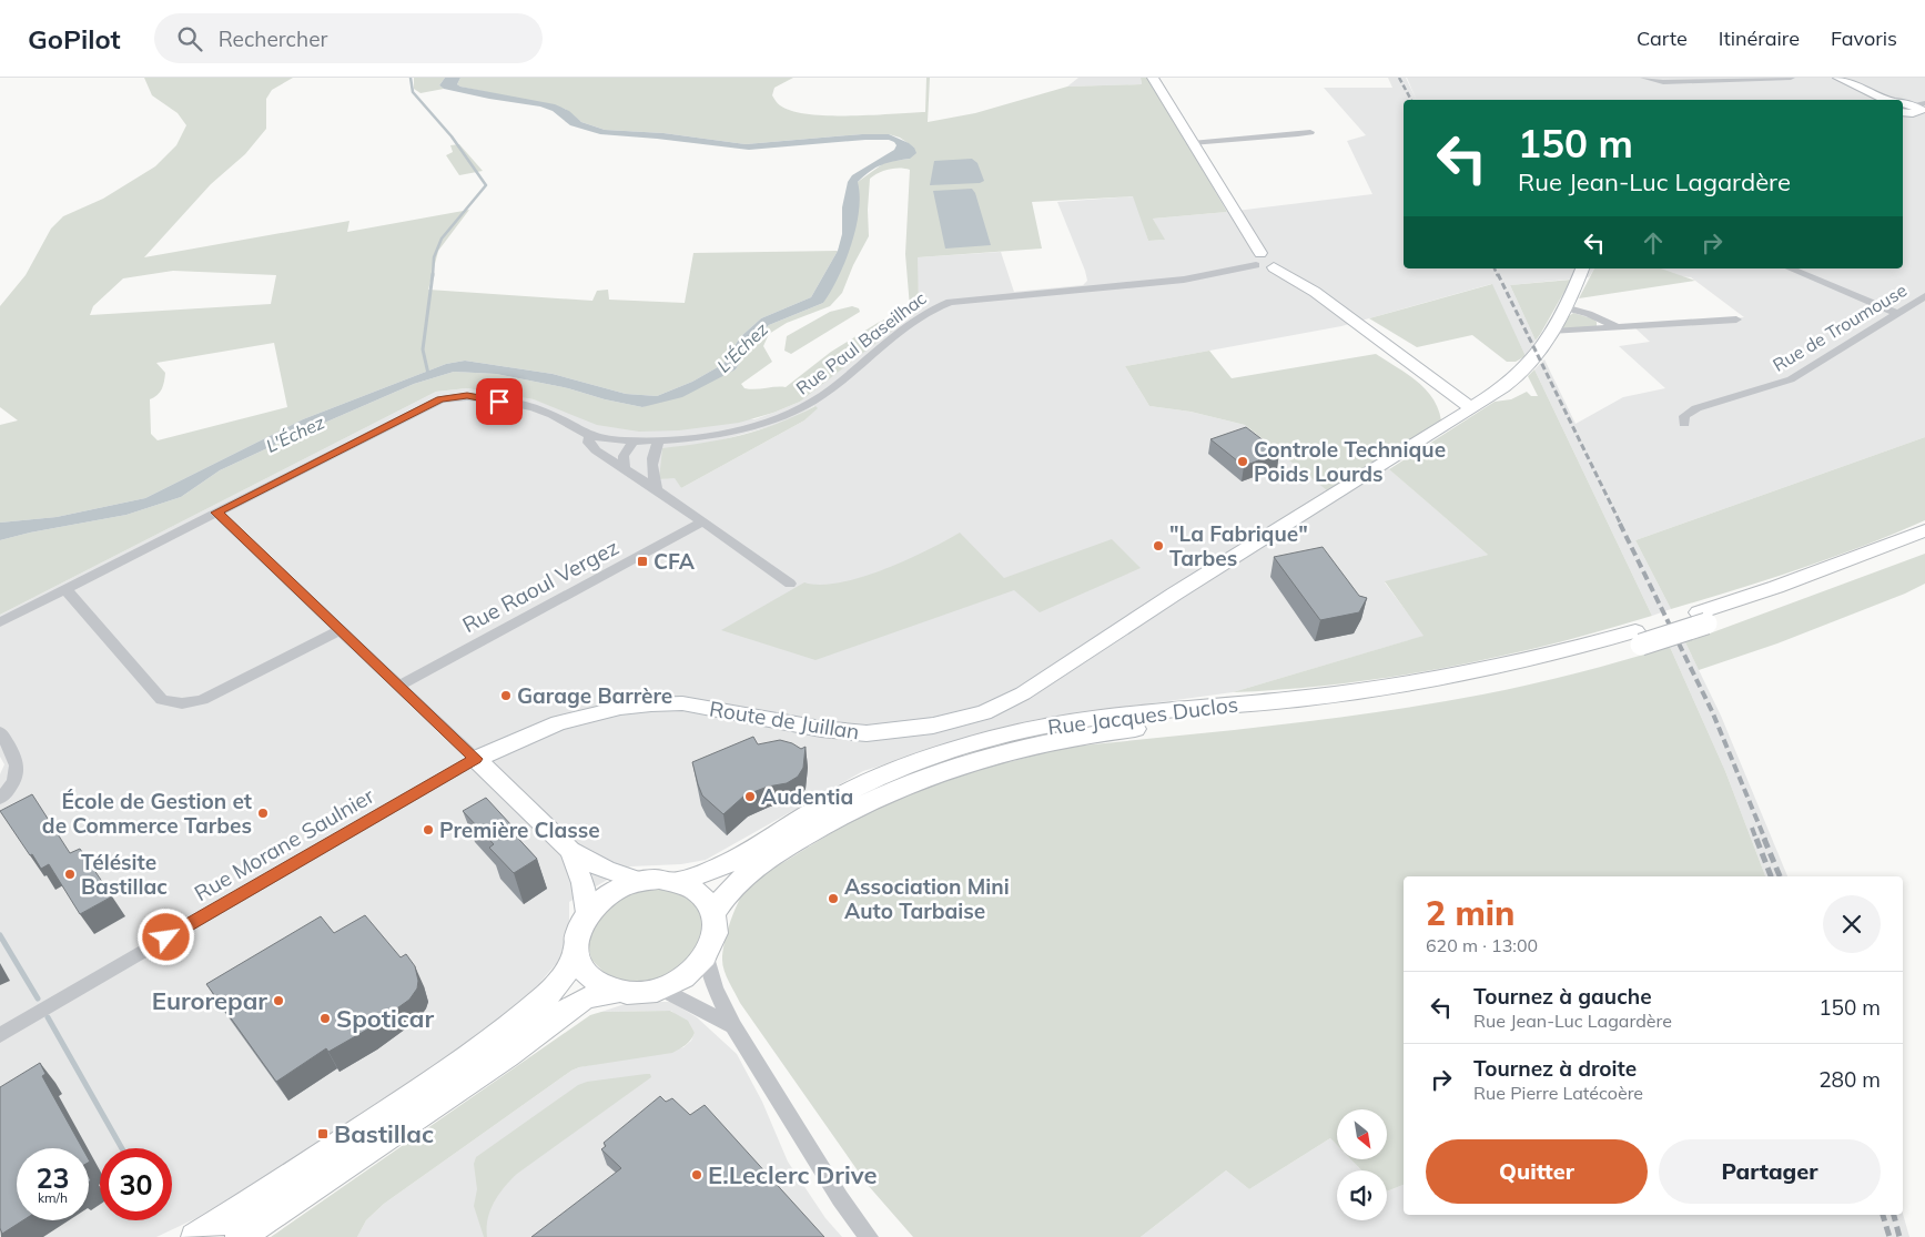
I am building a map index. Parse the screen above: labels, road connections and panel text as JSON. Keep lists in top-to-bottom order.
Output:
{
  "streets": {
    "main road": ["Rue Jacques Duclos"],
    "street": [
      "Rue de Troumouse",
      "Rue Paul Baseilhac",
      "Rue Raoul Vergez",
      "Route de Juillan",
      "Rue Morane Saulnier"
    ]
  },
  "crossings": [
    ["Route de Juillan", "Rue Morane Saulnier"]
  ],
  "water": ["L'Échez"],
  "places": {
    "other": [
      "Controle Technique Poids Lourds",
      "\"La Fabrique\" Tarbes",
      "Garage Barrère",
      "Audentia",
      "École de Gestion et de Commerce Tarbes",
      "Première Classe",
      "Télésite Bastillac",
      "Association Mini Auto Tarbaise",
      "Eurorepar",
      "Spoticar",
      "E.Leclerc Drive"
    ],
    "transit": ["CFA", "Bastillac"]
  },
  "north": "bottom right",
  "page": {
    "header": "GoPilot",
    "search": "Rechercher",
    "nav": ["Carte", "Itinéraire", "Favoris"],
    "turn": ["150 m", "Rue Jean-Luc Lagardère"],
    "heading": ["2 min", "620 m · 13:00"],
    "list": [
      {
        "name": "Tournez à gauche",
        "note": "Rue Jean-Luc Lagardère",
        "value": "150 m"
      },
      {
        "name": "Tournez à droite",
        "note": "Rue Pierre Latécoère",
        "value": "280 m"
      }
    ],
    "buttons": ["Quitter", "Partager"],
    "speed": "23 km/h",
    "limit": "30"
  }
}
